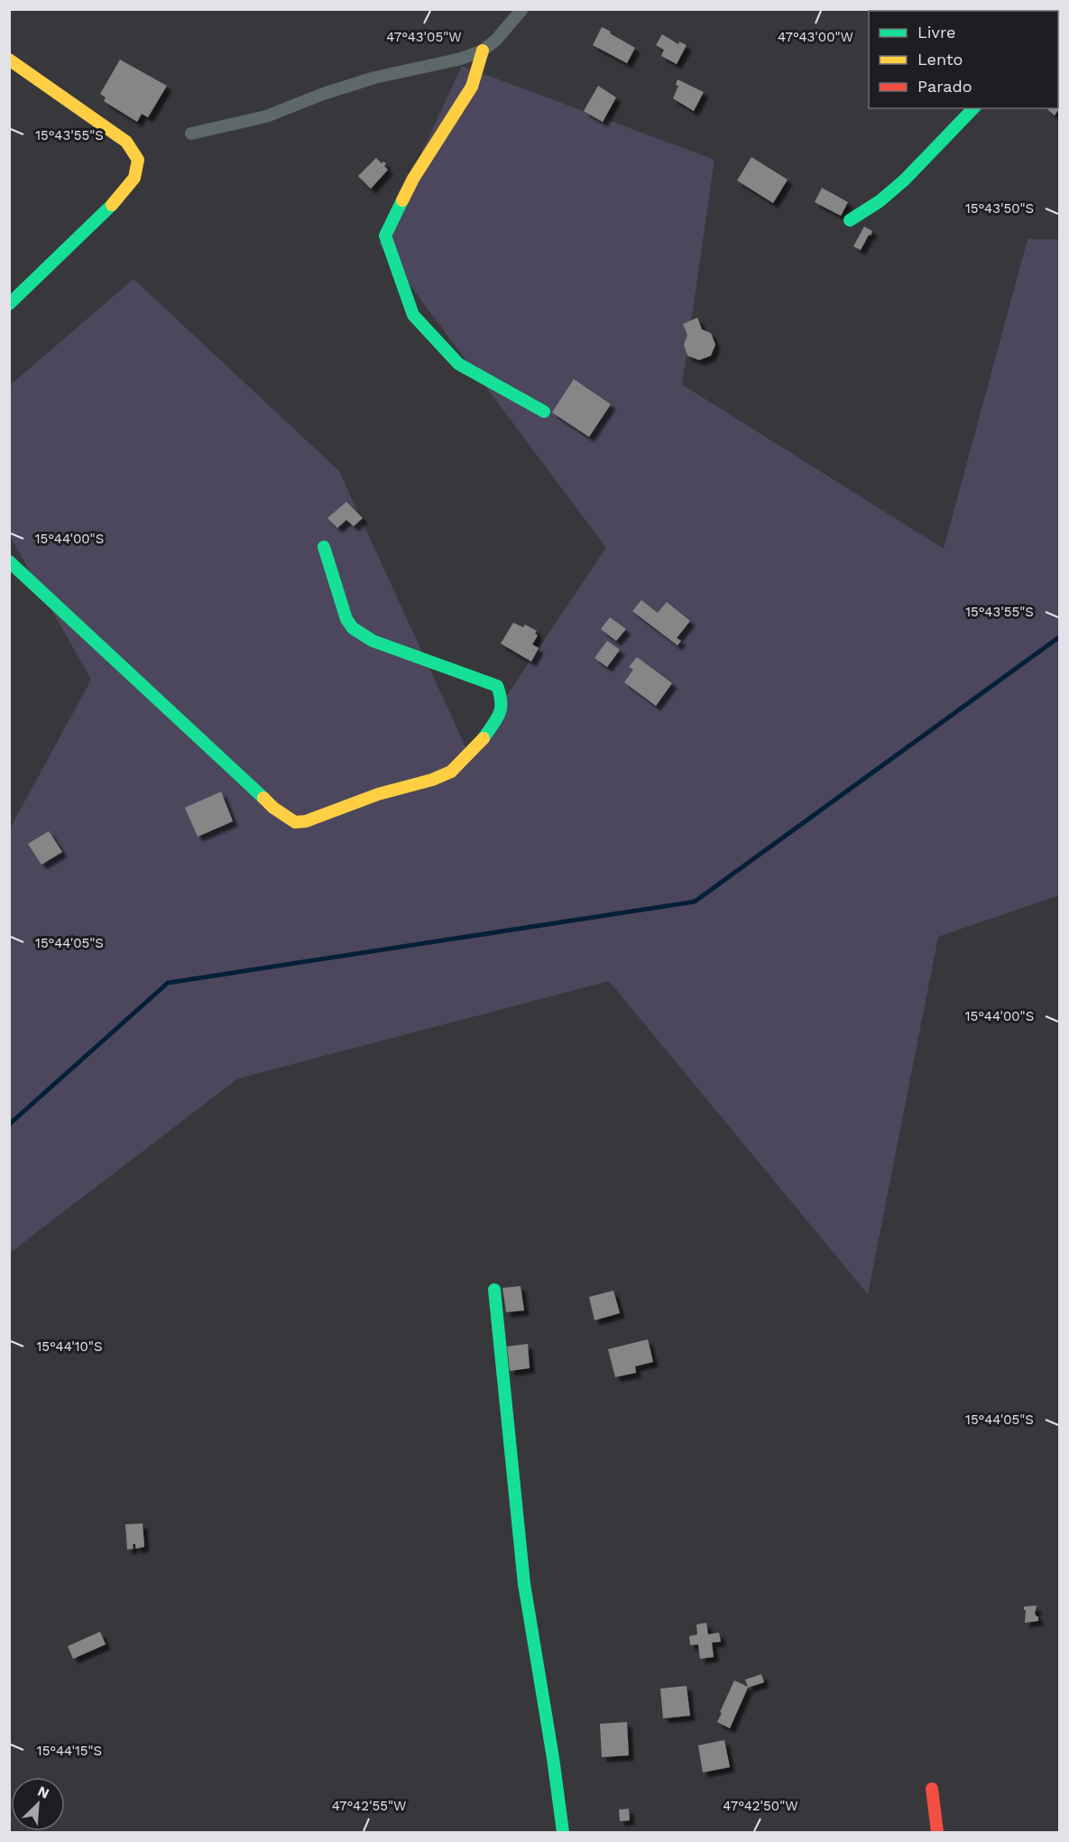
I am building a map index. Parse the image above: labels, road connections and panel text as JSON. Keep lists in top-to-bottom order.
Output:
{
  "legend": ["Livre", "Lento", "Parado"],
  "north": "top right",
  "coordinates": [
    "47°43'05\"W",
    "47°43'00\"W",
    "15°43'55\"S",
    "15°43'50\"S",
    "15°44'00\"S",
    "15°44'05\"S",
    "15°44'10\"S",
    "15°44'15\"S",
    "47°42'55\"W",
    "47°42'50\"W"
  ]
}
